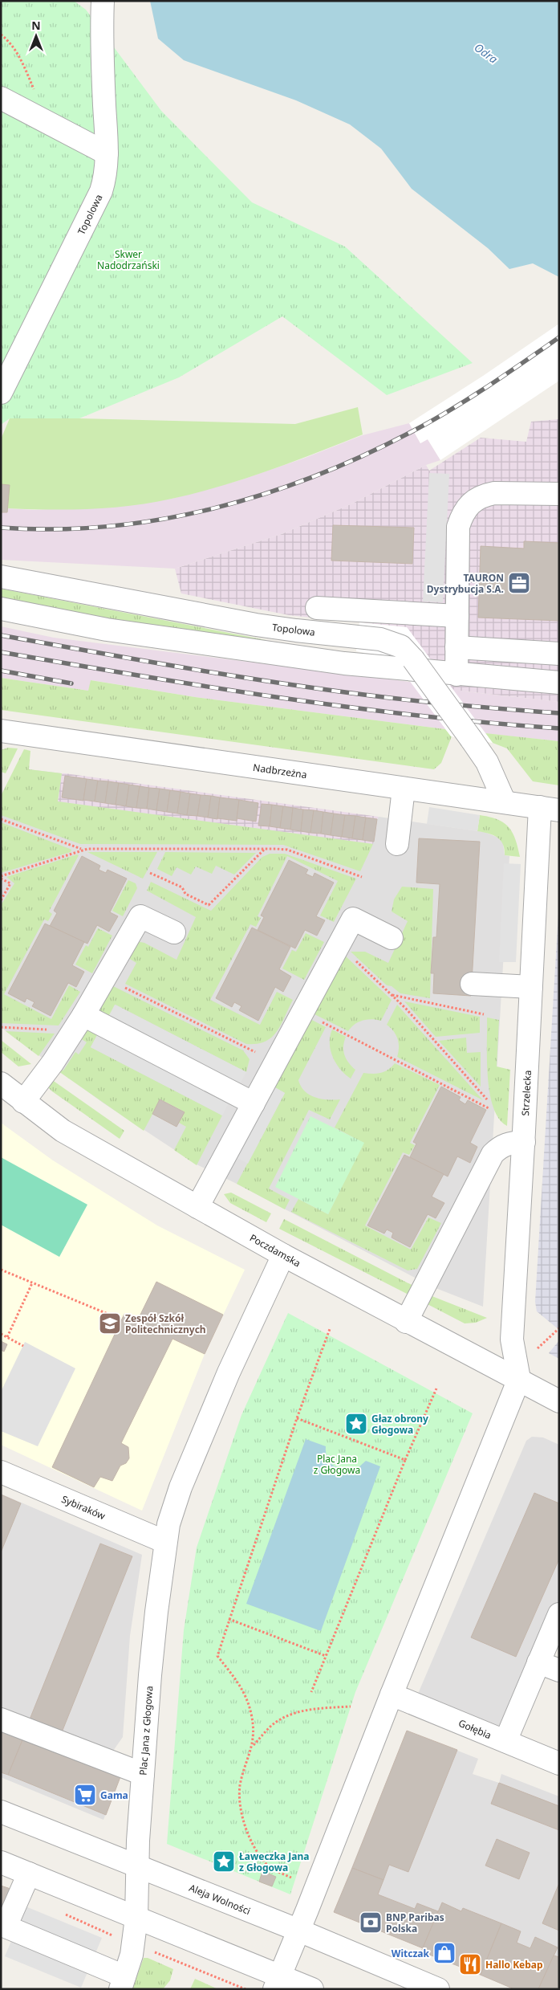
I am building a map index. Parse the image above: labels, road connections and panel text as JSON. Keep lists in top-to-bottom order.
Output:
{
  "streets": {
    "street": [
      "Topolowa",
      "Nadbrzeżna",
      "Strzelecka",
      "Poczdamska",
      "Sybiraków",
      "Gołębia",
      "Plac Jana z Głogowa",
      "Aleja Wolności"
    ]
  },
  "crossings": [
    ["Topolowa", "Nadbrzeżna"],
    ["Nadbrzeżna", "Strzelecka"],
    ["Strzelecka", "Poczdamska"],
    ["Poczdamska", "Plac Jana z Głogowa"],
    ["Sybiraków", "Plac Jana z Głogowa"],
    ["Plac Jana z Głogowa", "Aleja Wolności"]
  ],
  "water": ["Odra"],
  "parks": ["Skwer Nadodrzański", "Plac Jana z Głogowa"],
  "places": {
    "office": ["TAURON Dystrybucja S.A."],
    "school or university": ["Zespół Szkół Politechnicznych"],
    "place": ["Głaz obrony Głogowa", "Ławeczka Jana z Głogowa"],
    "supermarket": ["Gama"],
    "bank": ["BNP Paribas Polska"],
    "shop": ["Witczak"],
    "restaurant": ["Hallo Kebap"]
  },
  "north": "top"
}
